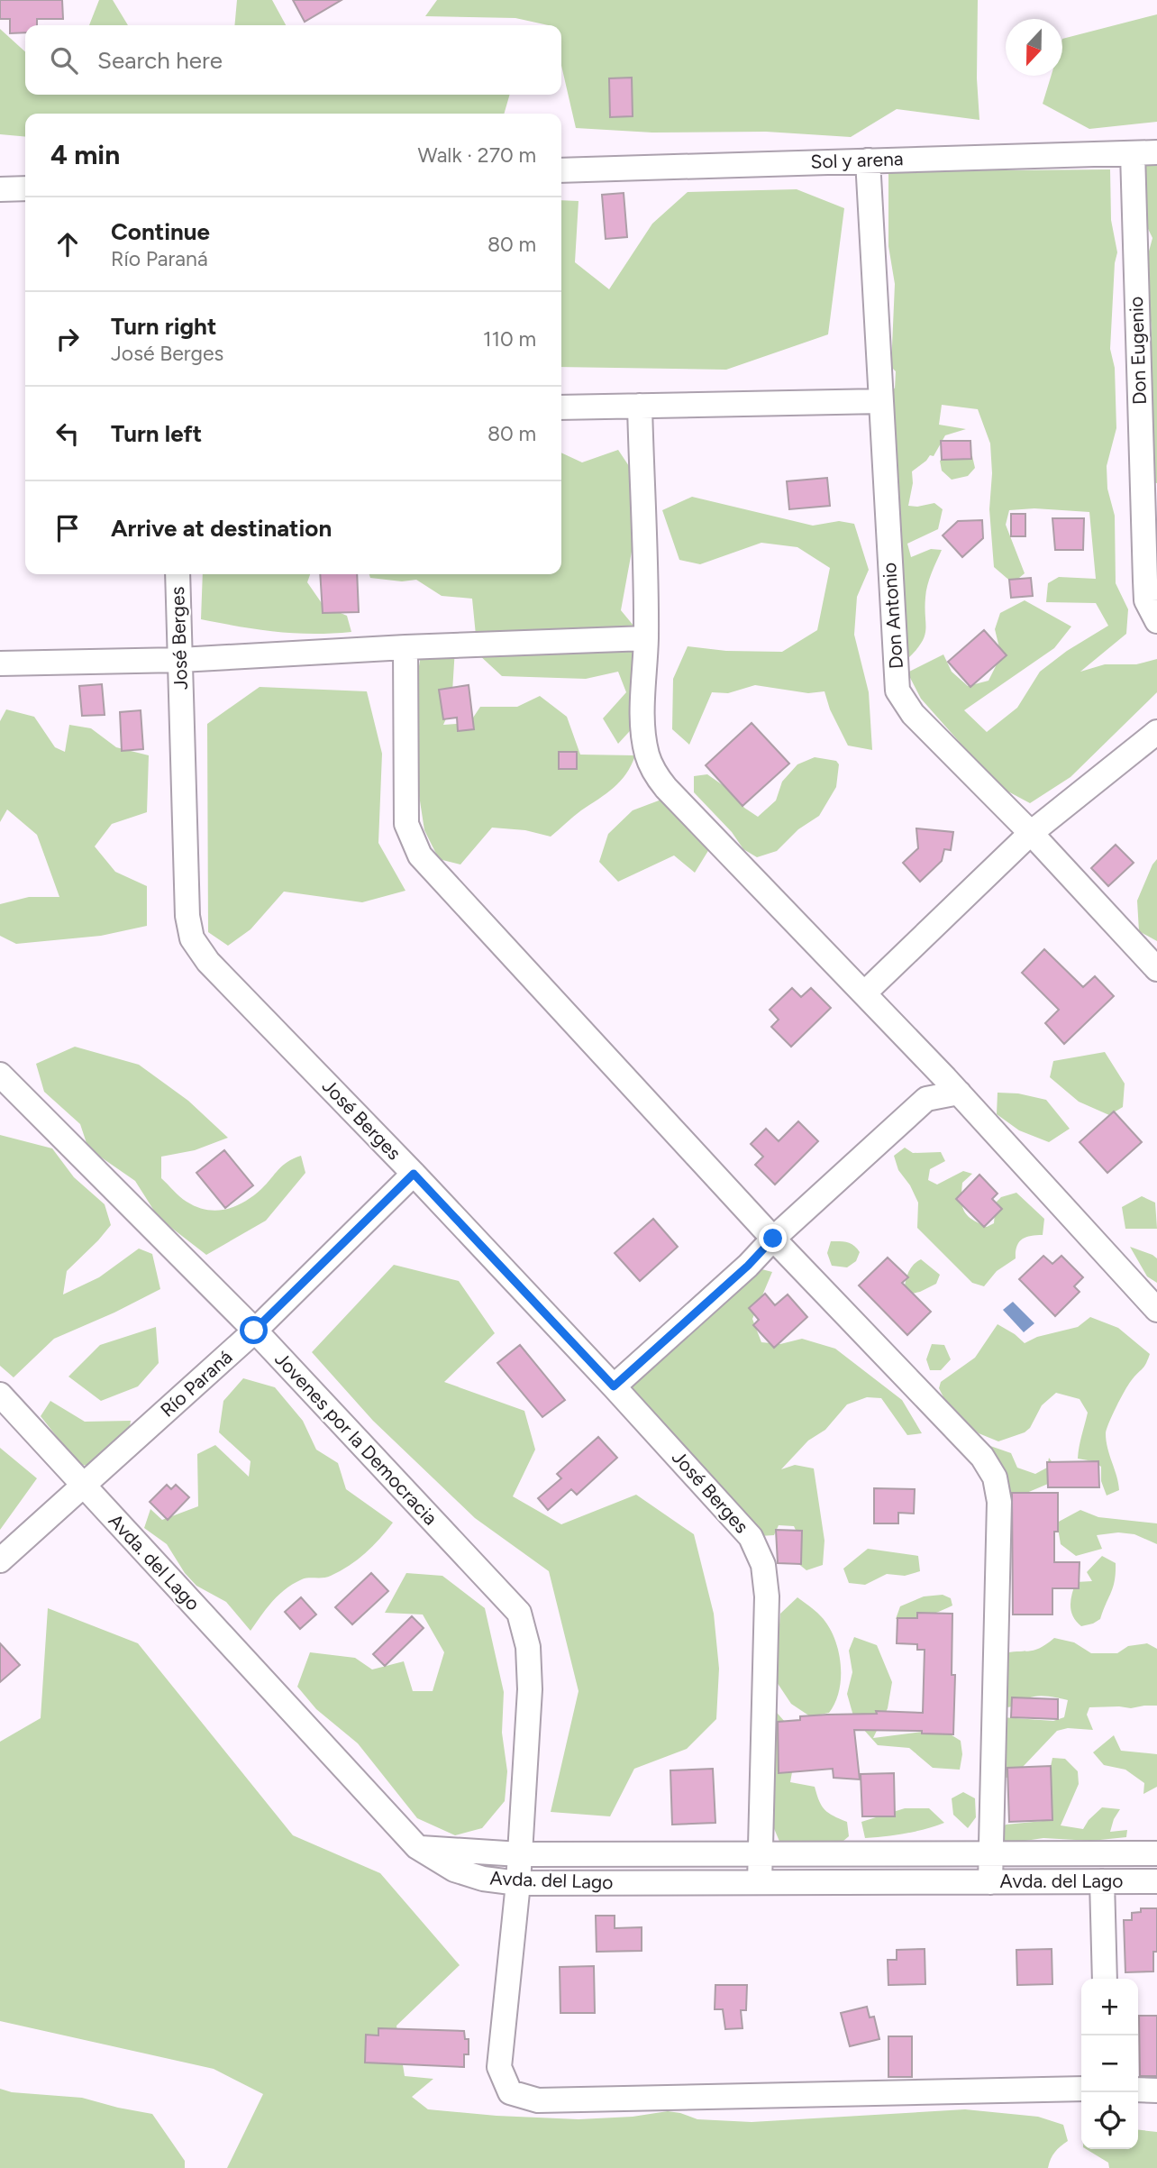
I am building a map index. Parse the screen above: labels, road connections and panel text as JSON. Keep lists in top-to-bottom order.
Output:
{
  "streets": {
    "street": [
      "Sol y arena",
      "Don Eugenio",
      "Don Antonio",
      "José Berges",
      "Río Paraná",
      "Jovenes por la Democracia",
      "Avda. del Lago"
    ]
  },
  "crossings": [
    ["Sol y arena", "Don Eugenio"],
    ["Sol y arena", "Don Antonio"],
    ["José Berges", "Río Paraná"],
    ["José Berges", "Avda. del Lago"],
    ["Río Paraná", "Jovenes por la Democracia"],
    ["Río Paraná", "Avda. del Lago"],
    ["Jovenes por la Democracia", "Avda. del Lago"]
  ],
  "north": "bottom",
  "page": {
    "search": "Search here",
    "heading": ["4 min", "Walk · 270 m"],
    "list": [
      ["Continue", "Río Paraná", "80 m"],
      ["Turn right", "José Berges", "110 m"],
      ["Turn left", "80 m"],
      "Arrive at destination"
    ],
    "map_buttons": ["+", "−"]
  }
}
